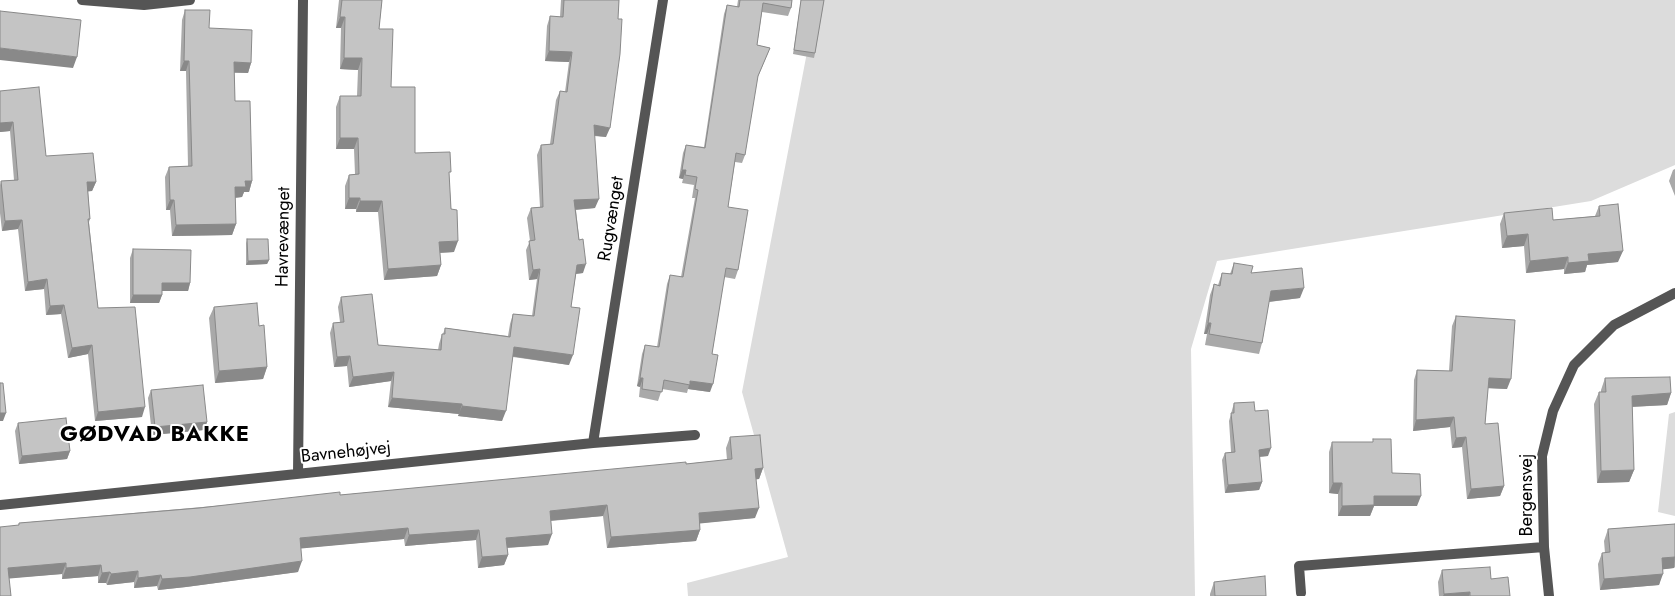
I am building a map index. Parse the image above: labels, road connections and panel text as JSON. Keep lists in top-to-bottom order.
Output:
{
  "streets": {
    "street": [
      "Rugvænget",
      "Havrevænget",
      "Bavnehøjvej",
      "Bergensvej"
    ]
  },
  "crossings": [
    ["Rugvænget", "Bavnehøjvej"],
    ["Havrevænget", "Bavnehøjvej"]
  ],
  "districts": ["GØDVAD BAKKE"]
}
